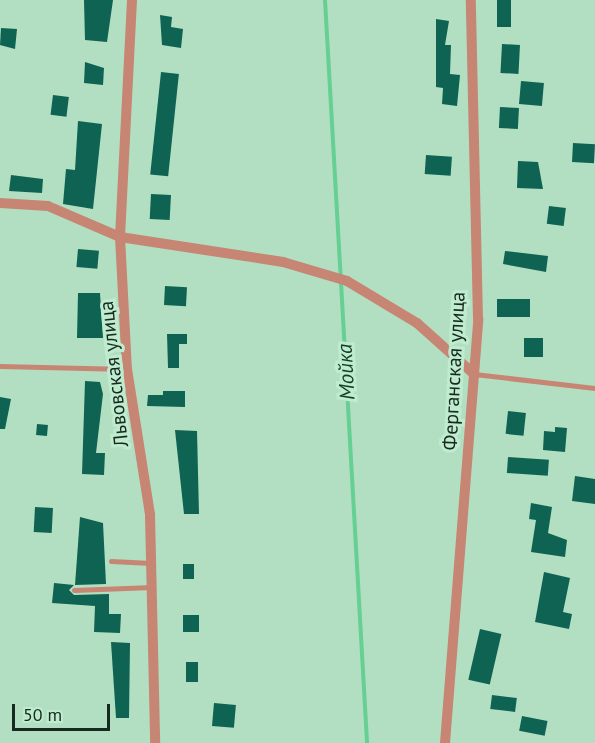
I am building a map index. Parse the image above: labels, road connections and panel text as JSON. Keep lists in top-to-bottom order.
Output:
{
  "streets": {
    "street": ["Ферганская улица", "Львовская улица"]
  },
  "water": ["Мойка"],
  "scale_bar": "50 m"
}
